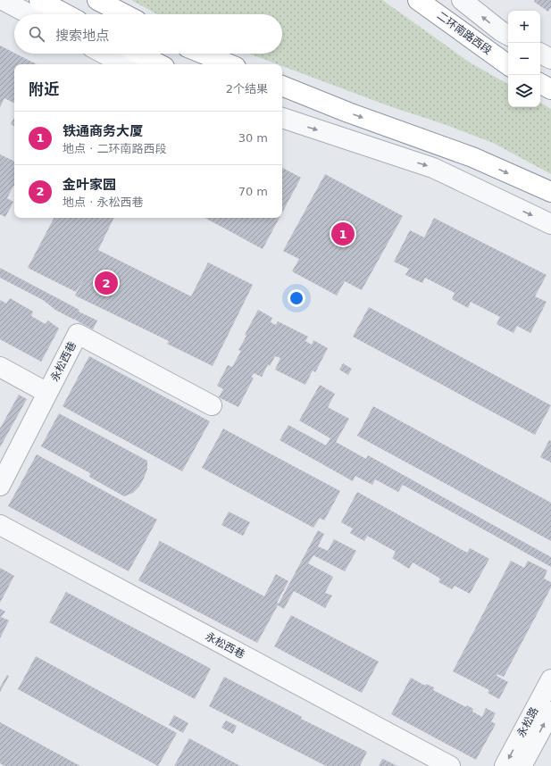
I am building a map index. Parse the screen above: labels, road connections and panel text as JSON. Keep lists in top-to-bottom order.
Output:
{
  "streets": {
    "highway": ["二环南路西段"],
    "street": ["永松西巷", "永松路"]
  },
  "page": {
    "map_buttons": ["+", "−"],
    "search": "搜索地点",
    "heading": ["附近", "2个结果"],
    "list": [
      {
        "mark": "1",
        "name": "铁通商务大厦",
        "note": "地点 · 二环南路西段",
        "value": "30 m"
      },
      {
        "mark": "2",
        "name": "金叶家园",
        "note": "地点 · 永松西巷",
        "value": "70 m"
      }
    ],
    "pins": ["1", "2"]
  }
}
